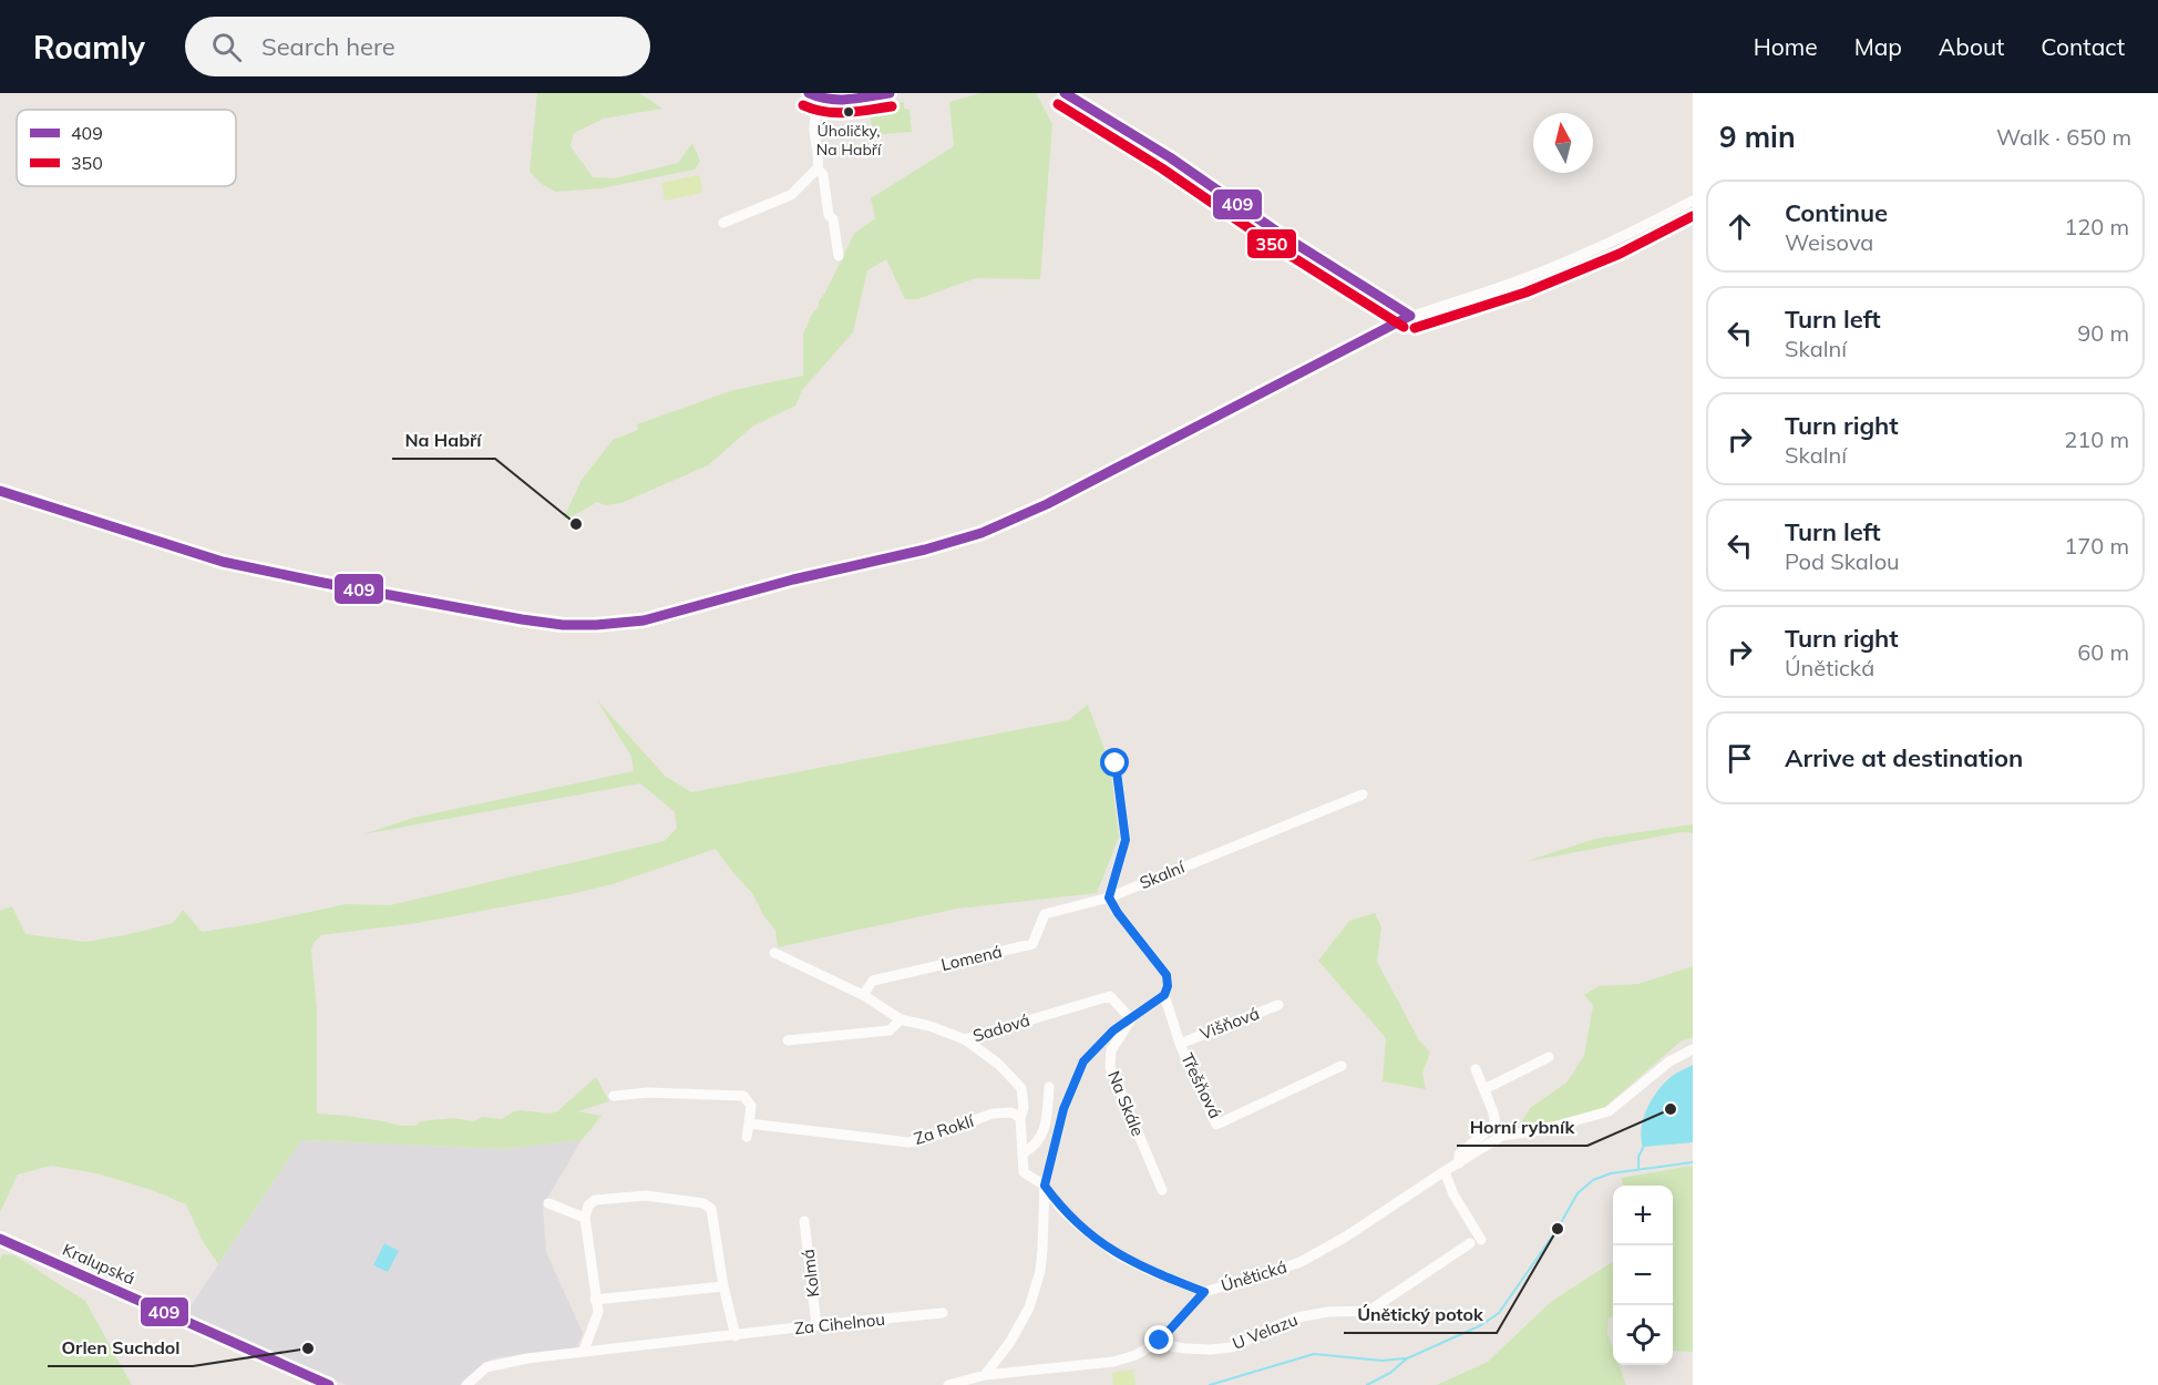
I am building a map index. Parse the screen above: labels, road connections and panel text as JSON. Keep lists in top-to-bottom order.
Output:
{
  "streets": {
    "main road": ["Kralupská"],
    "street": [
      "Skalní",
      "Lomená",
      "Višňová",
      "Sadová",
      "Třešňová",
      "Na Skále",
      "Za Roklí",
      "Kolmá",
      "Únětická",
      "Za Cihelnou",
      "U Velazu"
    ]
  },
  "crossings": [
    ["Skalní", "Lomená"],
    ["Višňová", "Třešňová"],
    ["Sadová", "Na Skále"],
    ["Kolmá", "Za Cihelnou"],
    ["Únětická", "U Velazu"]
  ],
  "places": [
    "Úholičky, Na Habří",
    "Na Habří",
    "Horní rybník",
    "Únětický potok",
    "Orlen Suchdol"
  ],
  "lines": ["transit line 409", "transit line 350"],
  "legend": ["409", "350"],
  "north": "top",
  "page": {
    "header": "Roamly",
    "search": "Search here",
    "nav": [
      "Home",
      "Map",
      "About",
      "Contact"
    ],
    "heading": ["9 min", "Walk · 650 m"],
    "list": [
      ["Continue", "Weisova", "120 m"],
      ["Turn left", "Skalní", "90 m"],
      ["Turn right", "Skalní", "210 m"],
      ["Turn left", "Pod Skalou", "170 m"],
      ["Turn right", "Únětická", "60 m"],
      "Arrive at destination"
    ],
    "map_buttons": ["+", "−"]
  }
}
